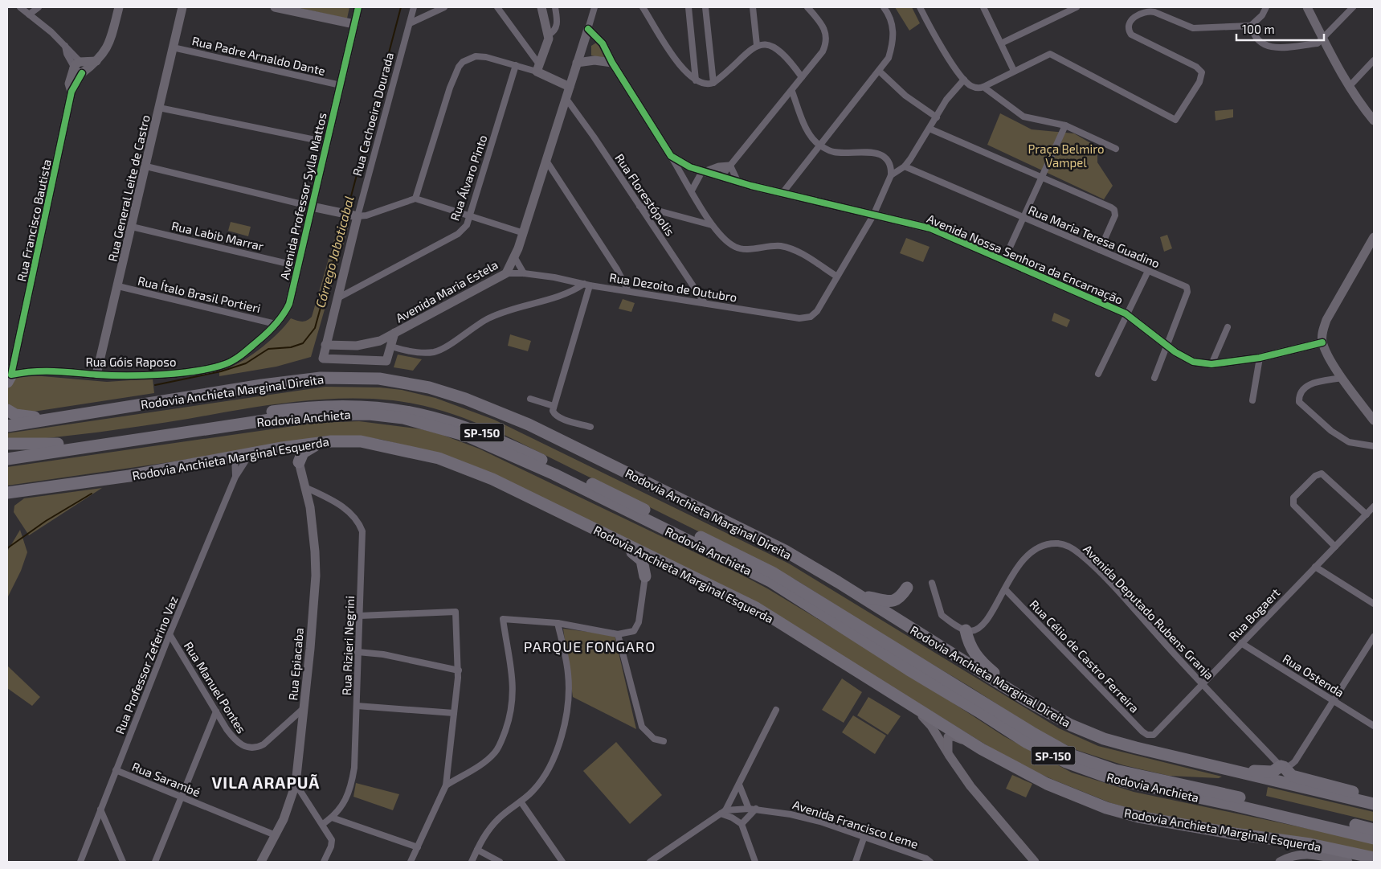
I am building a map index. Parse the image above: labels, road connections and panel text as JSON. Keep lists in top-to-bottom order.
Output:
{
  "streets": {
    "highway": [
      "Rodovia Anchieta Marginal Direita",
      "Rodovia Anchieta",
      "SP-150",
      "Rodovia Anchieta Marginal Esquerda"
    ],
    "street": [
      "Rua Padre Arnaldo Dante",
      "Rua Cachoeira Dourada",
      "Rua Álvaro Pinto",
      "Rua General Leite de Castro",
      "Rua Florestópolis",
      "Avenida Professor Sylla Mattos",
      "Rua Francisco Bautista",
      "Rua Labib Marrar",
      "Rua Maria Teresa Guadino",
      "Avenida Nossa Senhora da Encarnação",
      "Rua Dezoito de Outubro",
      "Avenida Maria Estela",
      "Rua Ítalo Brasil Portieri",
      "Rua Góis Raposo",
      "Avenida Deputado Rubens Granja",
      "Rua Bogaert",
      "Rua Rizieri Negrini",
      "Rua Célio de Castro Ferreira",
      "Rua Epiacaba",
      "Rua Professor Zeferino Vaz",
      "Rua Ostenda",
      "Rua Manuel Pontes",
      "Rua Sarambé",
      "Avenida Francisco Leme"
    ]
  },
  "crossings": [
    ["Rua Padre Arnaldo Dante", "Rua General Leite de Castro"],
    ["Rua Padre Arnaldo Dante", "Avenida Professor Sylla Mattos"],
    ["Rua Cachoeira Dourada", "Rua Álvaro Pinto"],
    ["Rua Cachoeira Dourada", "Avenida Maria Estela"],
    ["Rua General Leite de Castro", "Rua Labib Marrar"],
    ["Rua General Leite de Castro", "Rua Ítalo Brasil Portieri"],
    ["Rua General Leite de Castro", "Rua Góis Raposo"],
    ["Rua Florestópolis", "Rua Dezoito de Outubro"],
    ["Rua Florestópolis", "Avenida Maria Estela"],
    ["Avenida Professor Sylla Mattos", "Rua Labib Marrar"],
    ["Avenida Professor Sylla Mattos", "Rua Ítalo Brasil Portieri"],
    ["Avenida Professor Sylla Mattos", "Rua Góis Raposo"],
    ["Rua Francisco Bautista", "Rua Góis Raposo"],
    ["Rua Maria Teresa Guadino", "Avenida Nossa Senhora da Encarnação"],
    ["Avenida Nossa Senhora da Encarnação", "Avenida Maria Estela"],
    ["Rua Dezoito de Outubro", "Avenida Maria Estela"],
    ["Rodovia Anchieta Marginal Esquerda", "Rua Professor Zeferino Vaz"],
    ["Avenida Deputado Rubens Granja", "Rua Bogaert"],
    ["Avenida Deputado Rubens Granja", "Rua Célio de Castro Ferreira"],
    ["Rua Bogaert", "Rua Célio de Castro Ferreira"],
    ["Rua Bogaert", "Rua Ostenda"],
    ["Rua Rizieri Negrini", "Rua Epiacaba"],
    ["Rua Epiacaba", "Rua Manuel Pontes"],
    ["Rua Epiacaba", "Rua Sarambé"],
    ["Rua Professor Zeferino Vaz", "Rua Manuel Pontes"],
    ["Rua Professor Zeferino Vaz", "Rua Sarambé"]
  ],
  "districts": ["PARQUE FONGARO", "VILA ARAPUÃ"],
  "water": ["Córrego Jaboticabal"],
  "parks": ["Praça Belmiro Vampel"],
  "scale_bar": "100 m"
}
